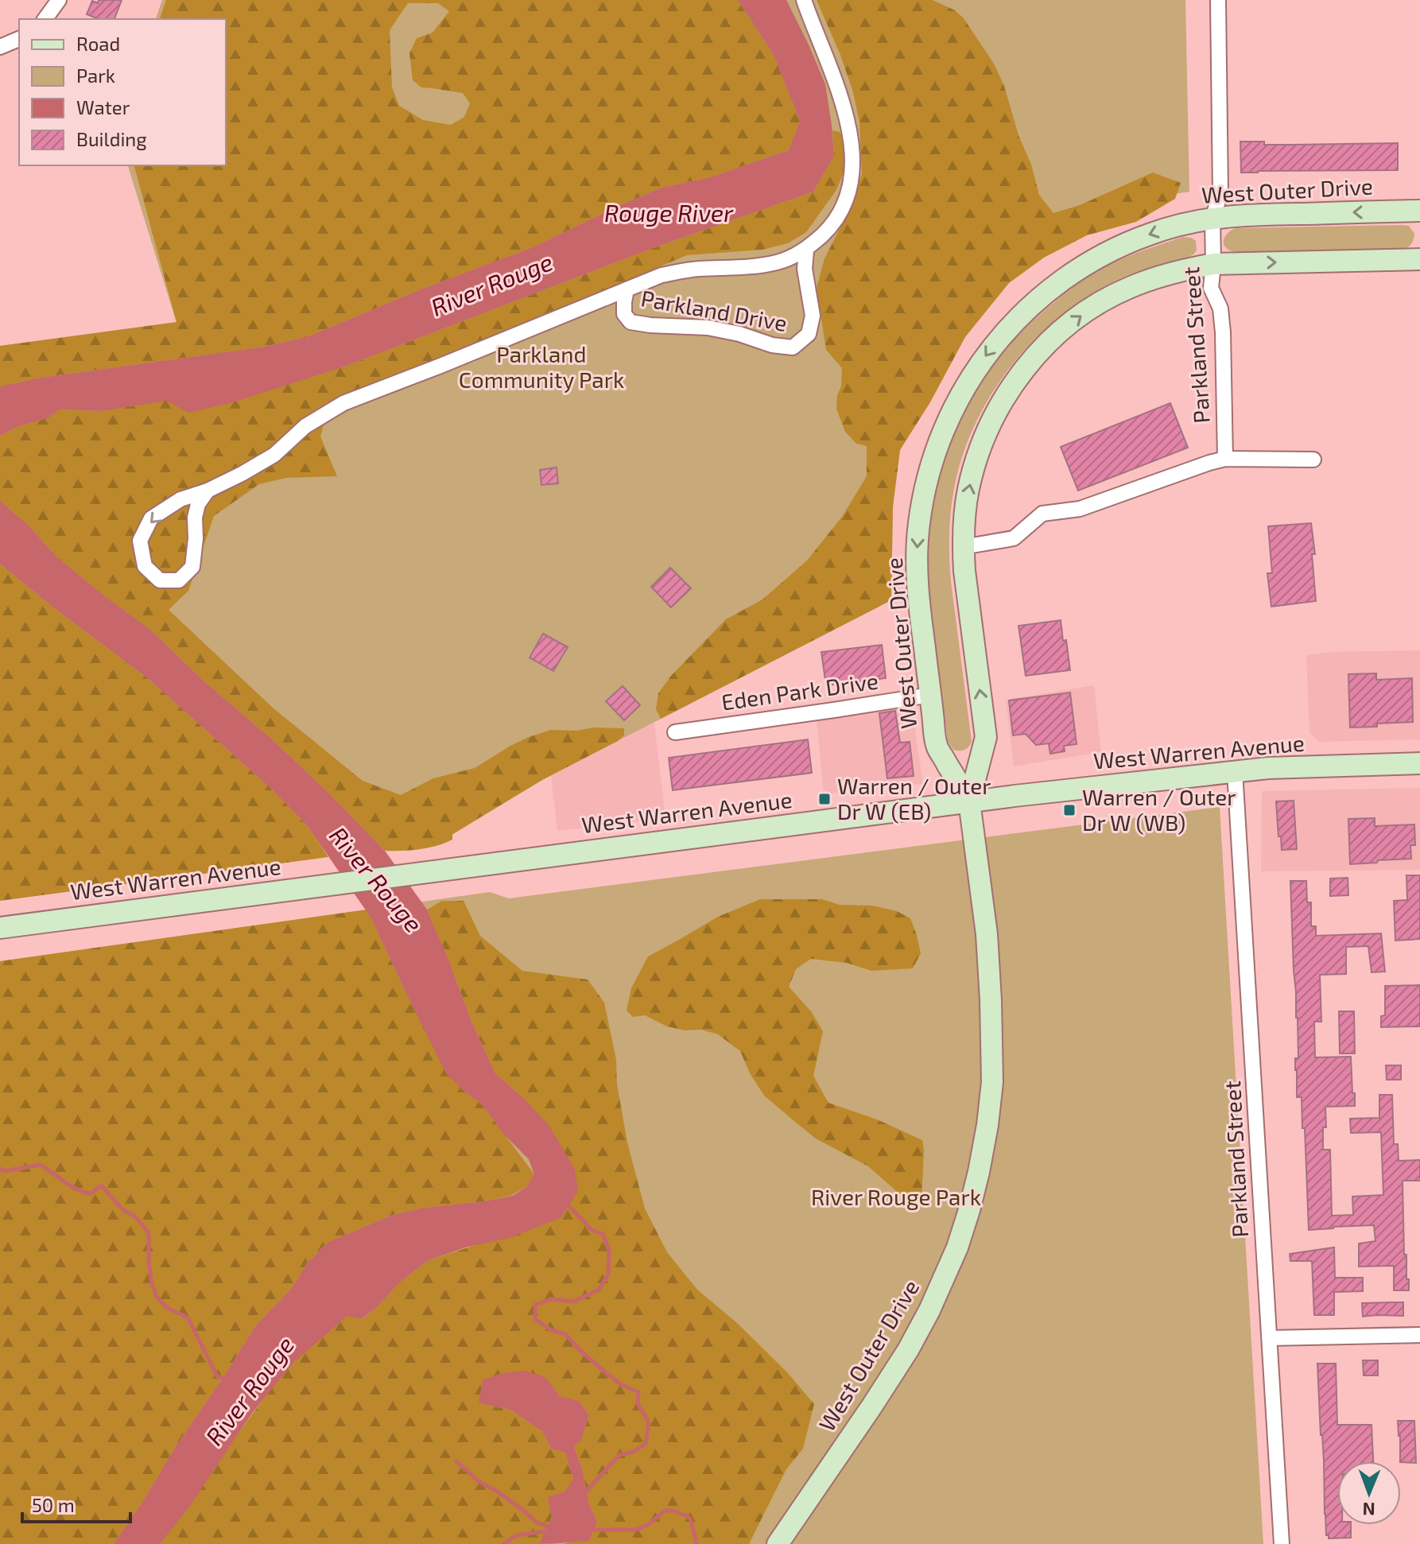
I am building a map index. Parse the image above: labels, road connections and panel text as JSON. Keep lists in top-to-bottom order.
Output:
{
  "streets": {
    "main road": ["West Outer Drive", "West Warren Avenue"],
    "street": ["Parkland Drive", "Parkland Street", "Eden Park Drive"]
  },
  "crossings": [
    ["West Outer Drive", "Parkland Street"],
    ["West Outer Drive", "Eden Park Drive"],
    ["West Outer Drive", "West Warren Avenue"],
    ["Parkland Street", "West Warren Avenue"]
  ],
  "water": ["Rouge River", "River Rouge"],
  "parks": ["Parkland Community Park", "River Rouge Park"],
  "places": {
    "transit": ["Warren / Outer Dr W (EB)", "Warren / Outer Dr W (WB)"]
  },
  "legend": [
    "Road",
    "Park",
    "Water",
    "Building"
  ],
  "scale_bar": "50 m",
  "north": "bottom"
}
